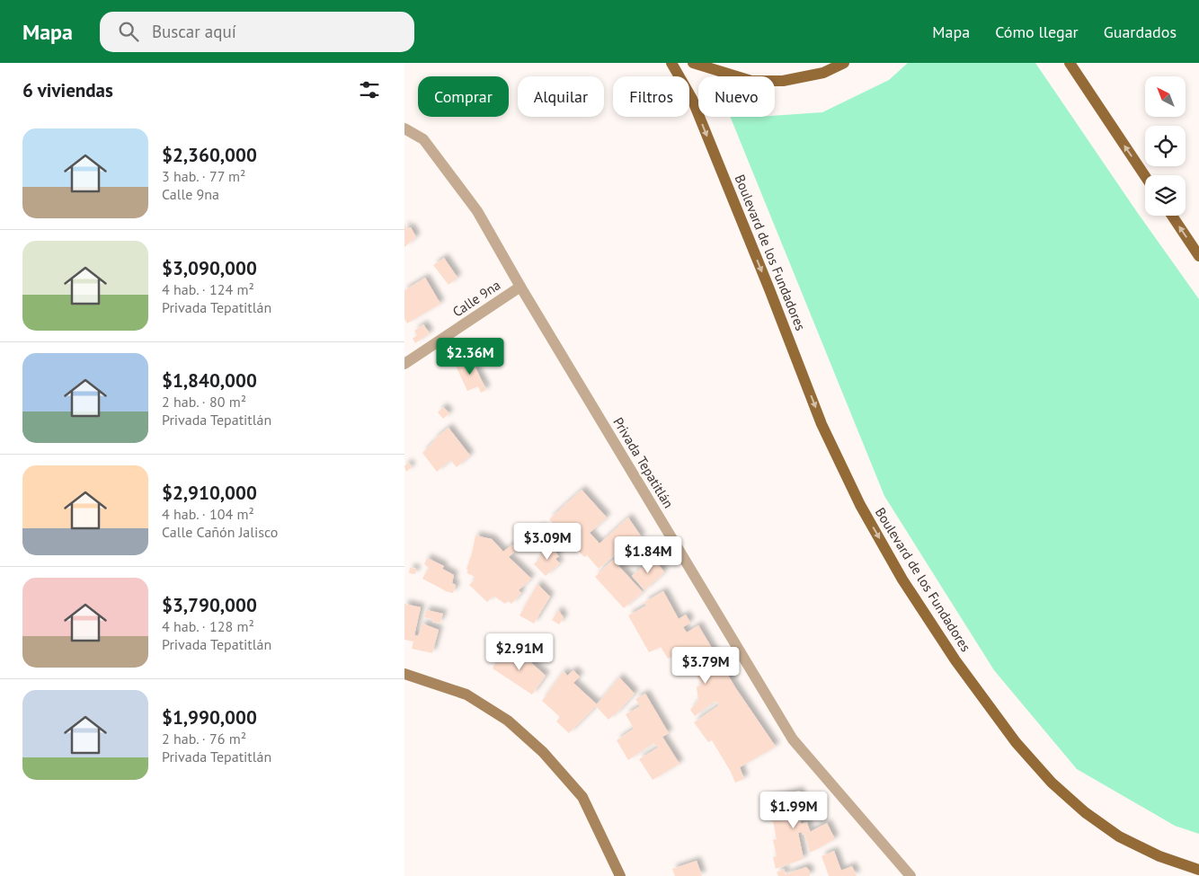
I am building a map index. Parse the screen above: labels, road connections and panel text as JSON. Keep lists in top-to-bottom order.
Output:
{
  "streets": {
    "main road": ["Boulevard de los Fundadores"],
    "street": ["Calle 9na", "Privada Tepatitlán"]
  },
  "crossings": [
    ["Calle 9na", "Privada Tepatitlán"]
  ],
  "one_way": ["Boulevard de los Fundadores"],
  "north": "top left",
  "page": {
    "header": "Mapa",
    "search": "Buscar aquí",
    "nav": ["Mapa", "Cómo llegar", "Guardados"],
    "heading": "6 viviendas",
    "chip": [
      "Comprar",
      "Alquilar",
      "Filtros",
      "Nuevo"
    ],
    "list": [
      {
        "name": "$2,360,000",
        "note": "3 hab. · 77 m² · Calle 9na"
      },
      {
        "name": "$3,090,000",
        "note": "4 hab. · 124 m² · Privada Tepatitlán"
      },
      {
        "name": "$1,840,000",
        "note": "2 hab. · 80 m² · Privada Tepatitlán"
      },
      {
        "name": "$2,910,000",
        "note": "4 hab. · 104 m² · Calle Cañón Jalisco"
      },
      {
        "name": "$3,790,000",
        "note": "4 hab. · 128 m² · Privada Tepatitlán"
      },
      {
        "name": "$1,990,000",
        "note": "2 hab. · 76 m² · Privada Tepatitlán"
      }
    ],
    "price": [
      "$2.36M",
      "$3.09M",
      "$1.84M",
      "$2.91M",
      "$3.79M",
      "$1.99M"
    ]
  }
}
